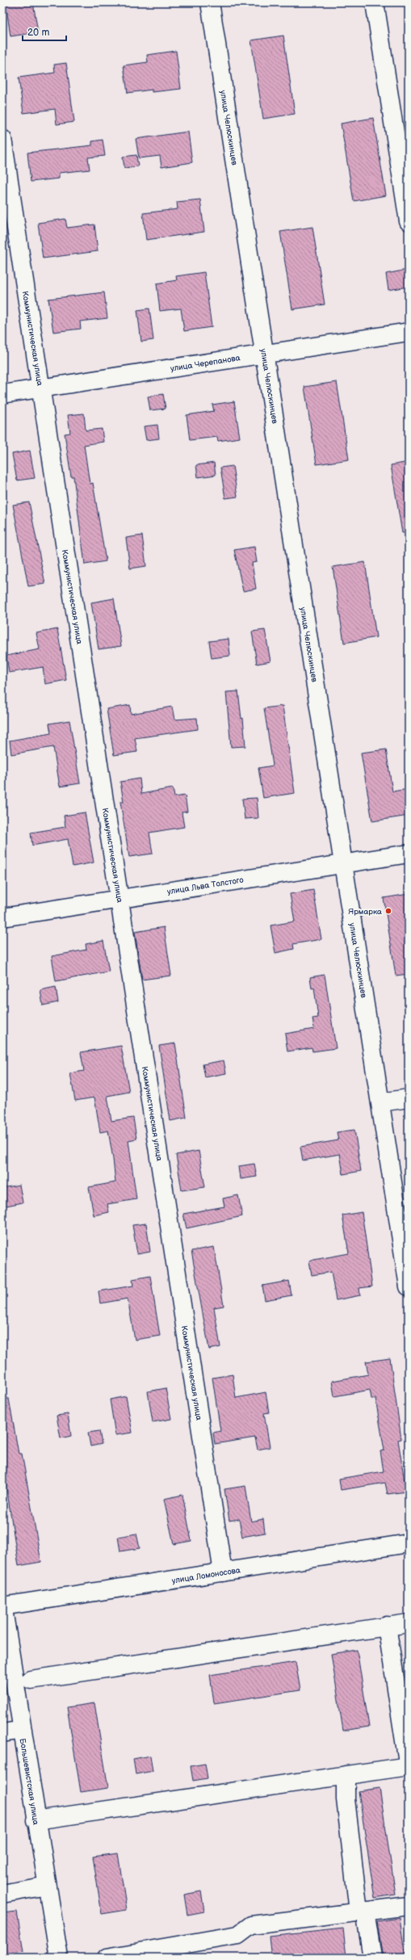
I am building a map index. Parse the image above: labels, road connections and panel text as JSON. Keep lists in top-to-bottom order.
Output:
{
  "streets": {
    "street": [
      "улица Челюскинцев",
      "Коммунистическая улица",
      "улица Черепанова",
      "улица Льва Толстого",
      "улица Ломоносова",
      "Большевистская улица"
    ]
  },
  "crossings": [
    ["улица Челюскинцев", "улица Черепанова"],
    ["улица Челюскинцев", "улица Льва Толстого"],
    ["Коммунистическая улица", "улица Черепанова"],
    ["Коммунистическая улица", "улица Льва Толстого"],
    ["Коммунистическая улица", "улица Ломоносова"],
    ["улица Ломоносова", "Большевистская улица"]
  ],
  "places": ["Ярмарка"],
  "scale_bar": "20 m"
}
